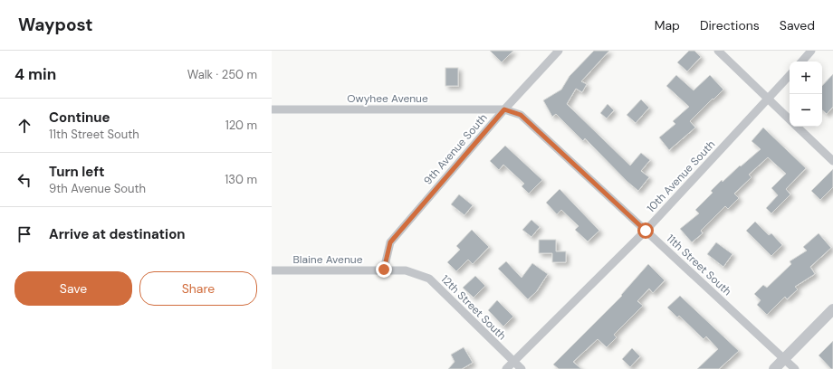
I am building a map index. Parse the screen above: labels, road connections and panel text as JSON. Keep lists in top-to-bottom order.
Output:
{
  "streets": {
    "street": [
      "Owyhee Avenue",
      "9th Avenue South",
      "10th Avenue South",
      "Blaine Avenue",
      "11th Street South",
      "12th Street South"
    ]
  },
  "crossings": [
    ["Owyhee Avenue", "9th Avenue South"],
    ["Owyhee Avenue", "11th Street South"],
    ["9th Avenue South", "Blaine Avenue"],
    ["9th Avenue South", "11th Street South"],
    ["9th Avenue South", "12th Street South"],
    ["10th Avenue South", "11th Street South"],
    ["10th Avenue South", "12th Street South"],
    ["Blaine Avenue", "12th Street South"]
  ],
  "page": {
    "header": "Waypost",
    "nav": ["Map", "Directions", "Saved"],
    "heading": ["4 min", "Walk · 250 m"],
    "map_buttons": ["+", "−"],
    "list": [
      ["Continue", "11th Street South", "120 m"],
      ["Turn left", "9th Avenue South", "130 m"],
      "Arrive at destination"
    ],
    "buttons": ["Save", "Share"]
  }
}
